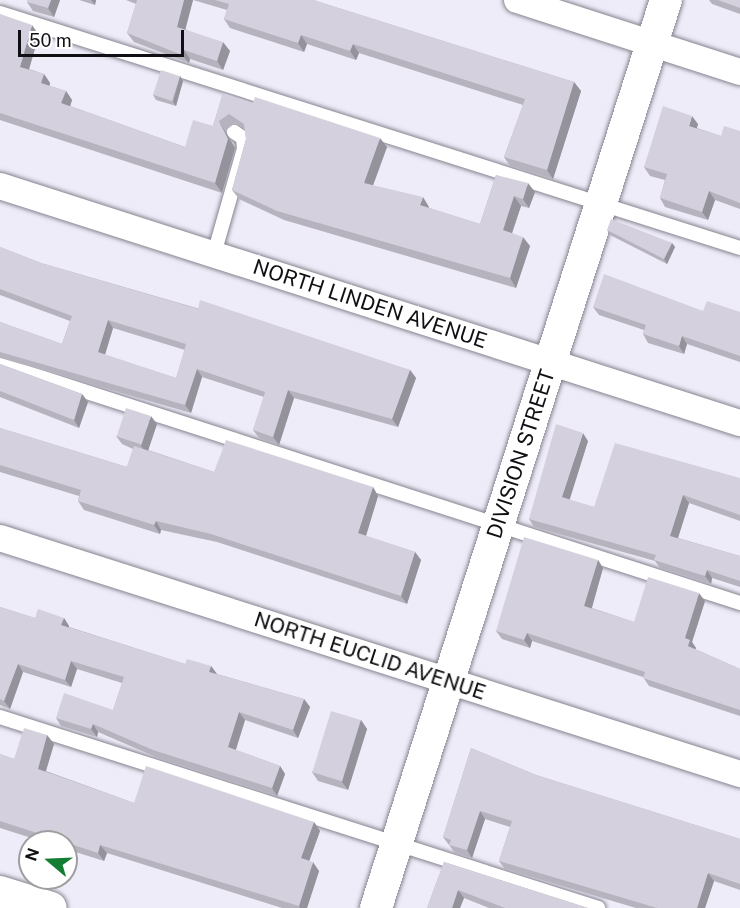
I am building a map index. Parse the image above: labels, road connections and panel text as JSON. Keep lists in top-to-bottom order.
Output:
{
  "streets": {
    "street": ["NORTH LINDEN AVENUE", "DIVISION STREET", "NORTH EUCLID AVENUE"]
  },
  "crossings": [
    ["NORTH LINDEN AVENUE", "DIVISION STREET"],
    ["DIVISION STREET", "NORTH EUCLID AVENUE"]
  ],
  "scale_bar": "50 m",
  "north": "left"
}
